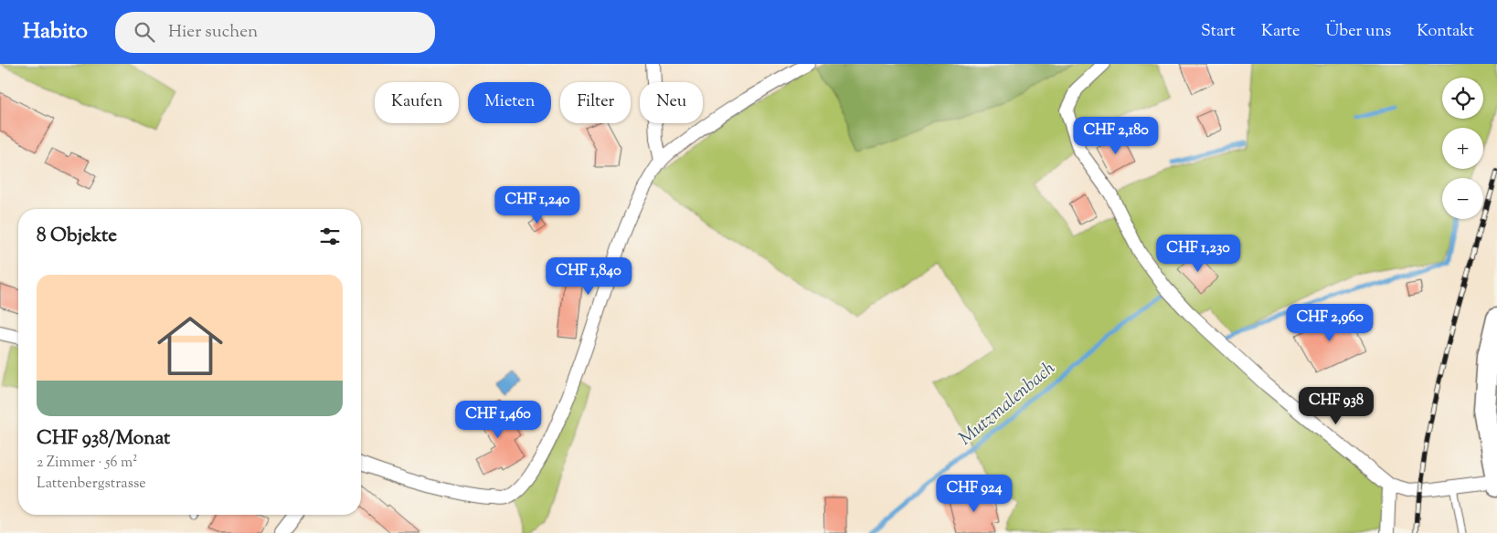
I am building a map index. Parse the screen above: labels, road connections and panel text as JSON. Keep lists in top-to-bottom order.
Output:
{
  "water": ["Mutzmalenbach"],
  "page": {
    "header": "Habito",
    "search": "Hier suchen",
    "nav": [
      "Start",
      "Karte",
      "Über uns",
      "Kontakt"
    ],
    "map_buttons": ["+", "−"],
    "chip": [
      "Kaufen",
      "Mieten",
      "Filter",
      "Neu"
    ],
    "price": [
      "CHF 2,180",
      "CHF 1,240",
      "CHF 1,230",
      "CHF 1,840",
      "CHF 2,960",
      "CHF 938",
      "CHF 1,460",
      "CHF 924"
    ],
    "heading": "8 Objekte",
    "list": [
      {
        "name": "CHF 938/Monat",
        "note": "2 Zimmer · 56 m² · Lattenbergstrasse"
      }
    ]
  }
}
